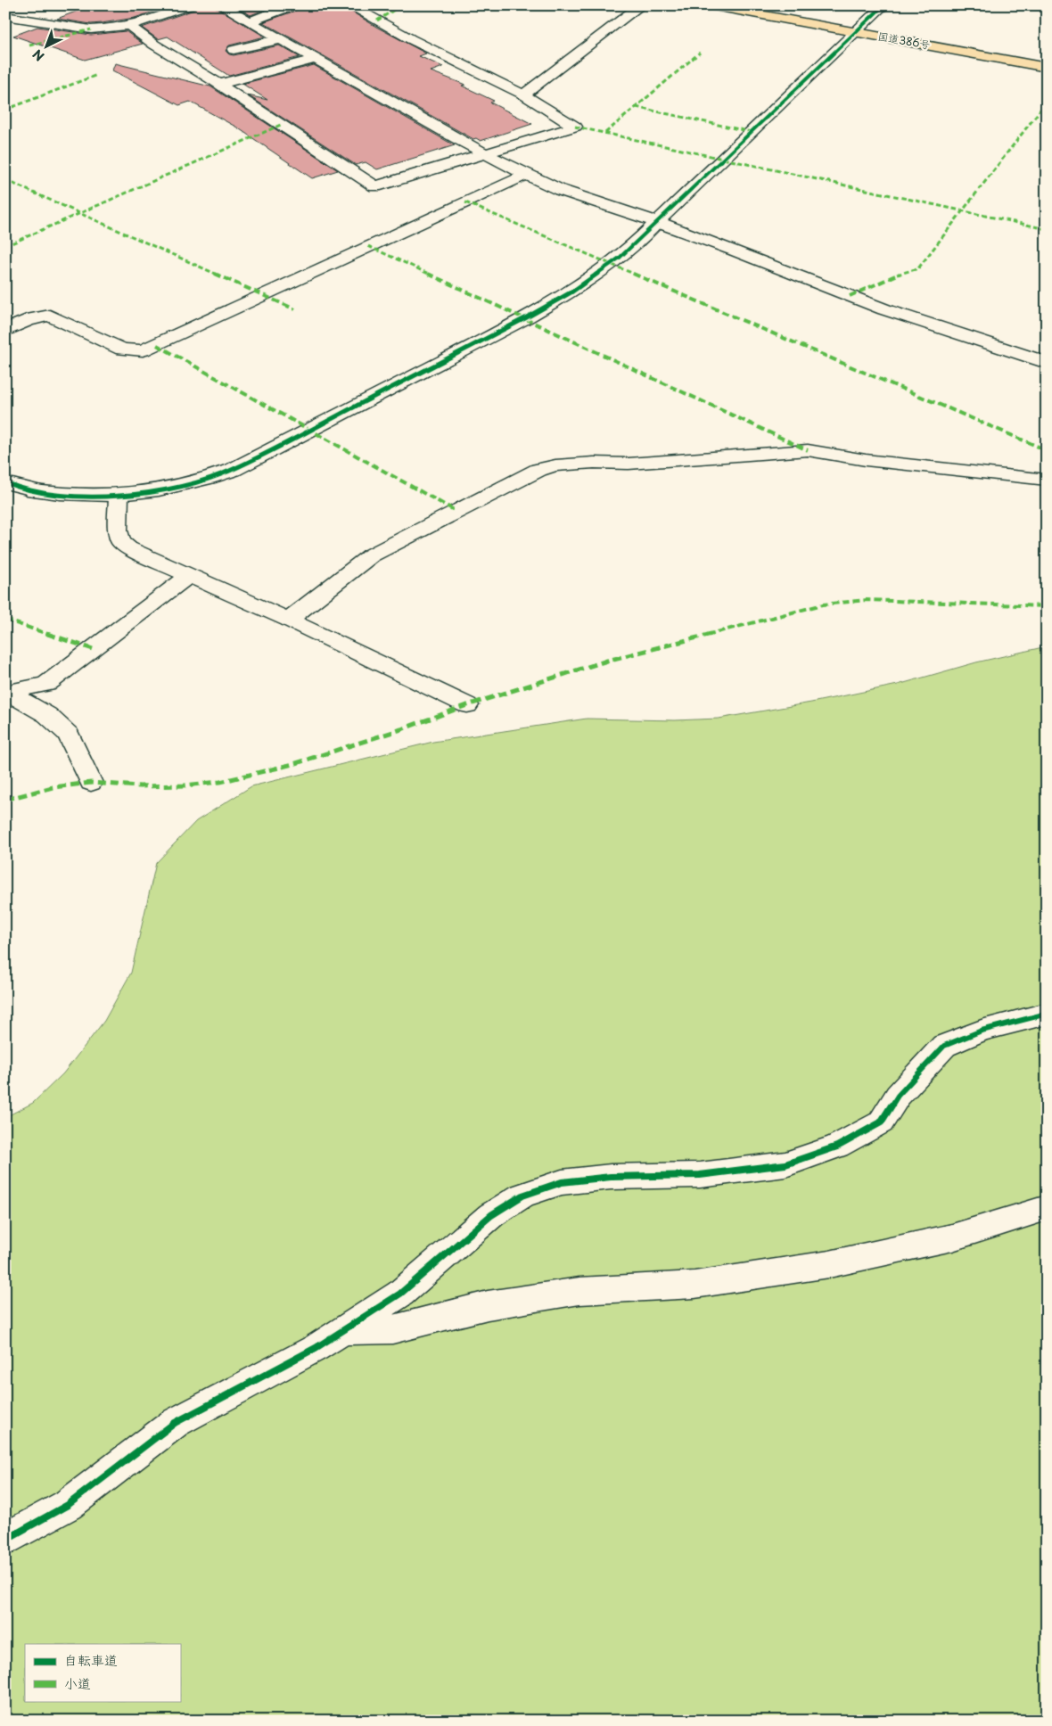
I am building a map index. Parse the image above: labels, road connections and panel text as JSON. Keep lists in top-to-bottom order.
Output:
{
  "streets": {
    "highway": ["国道386号"]
  },
  "legend": ["自転車道", "小道"],
  "north": "bottom left"
}
